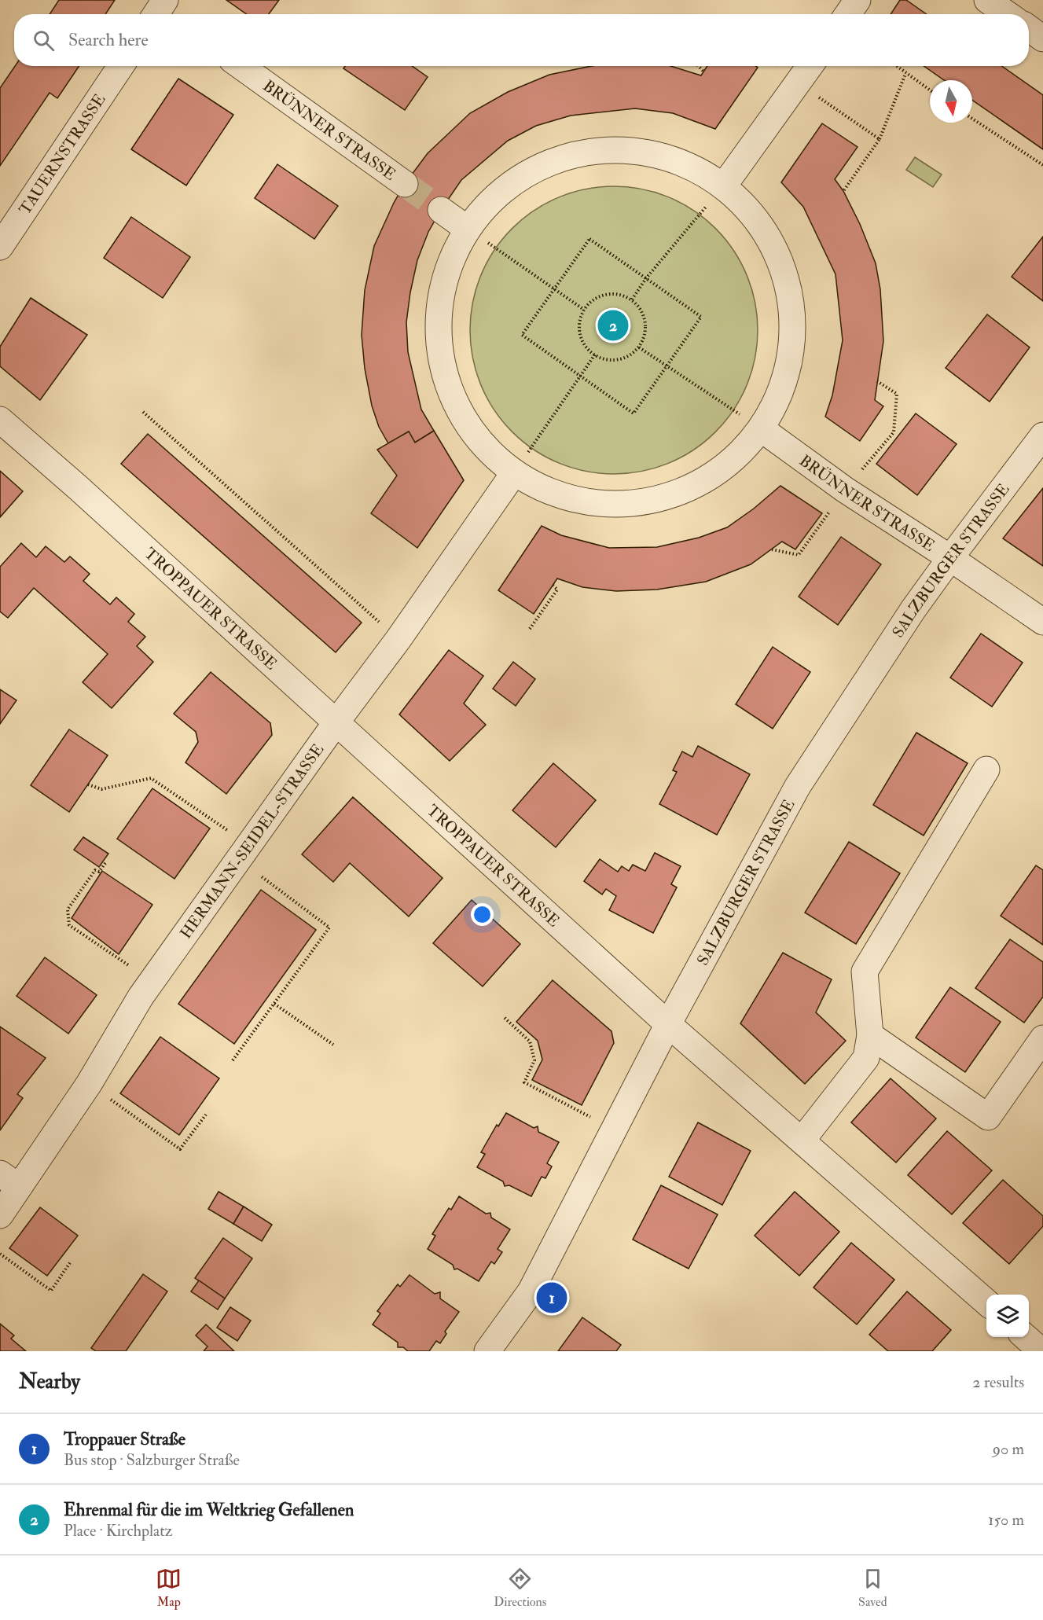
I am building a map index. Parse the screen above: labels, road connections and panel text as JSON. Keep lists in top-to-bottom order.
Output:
{
  "streets": {
    "street": [
      "BRÜNNER STRASSE",
      "TAUERNSTRASSE",
      "SALZBURGER STRASSE",
      "TROPPAUER STRASSE",
      "HERMANN-SEIDEL-STRASSE"
    ]
  },
  "crossings": [
    ["BRÜNNER STRASSE", "SALZBURGER STRASSE"],
    ["SALZBURGER STRASSE", "TROPPAUER STRASSE"],
    ["TROPPAUER STRASSE", "HERMANN-SEIDEL-STRASSE"]
  ],
  "north": "bottom",
  "page": {
    "search": "Search here",
    "pins": ["2", "1"],
    "heading": ["Nearby", "2 results"],
    "list": [
      {
        "mark": "1",
        "name": "Troppauer Straße",
        "note": "Bus stop · Salzburger Straße",
        "value": "90 m"
      },
      {
        "mark": "2",
        "name": "Ehrenmal für die im Weltkrieg Gefallenen",
        "note": "Place · Kirchplatz",
        "value": "150 m"
      }
    ],
    "nav": ["Map", "Directions", "Saved"]
  }
}
